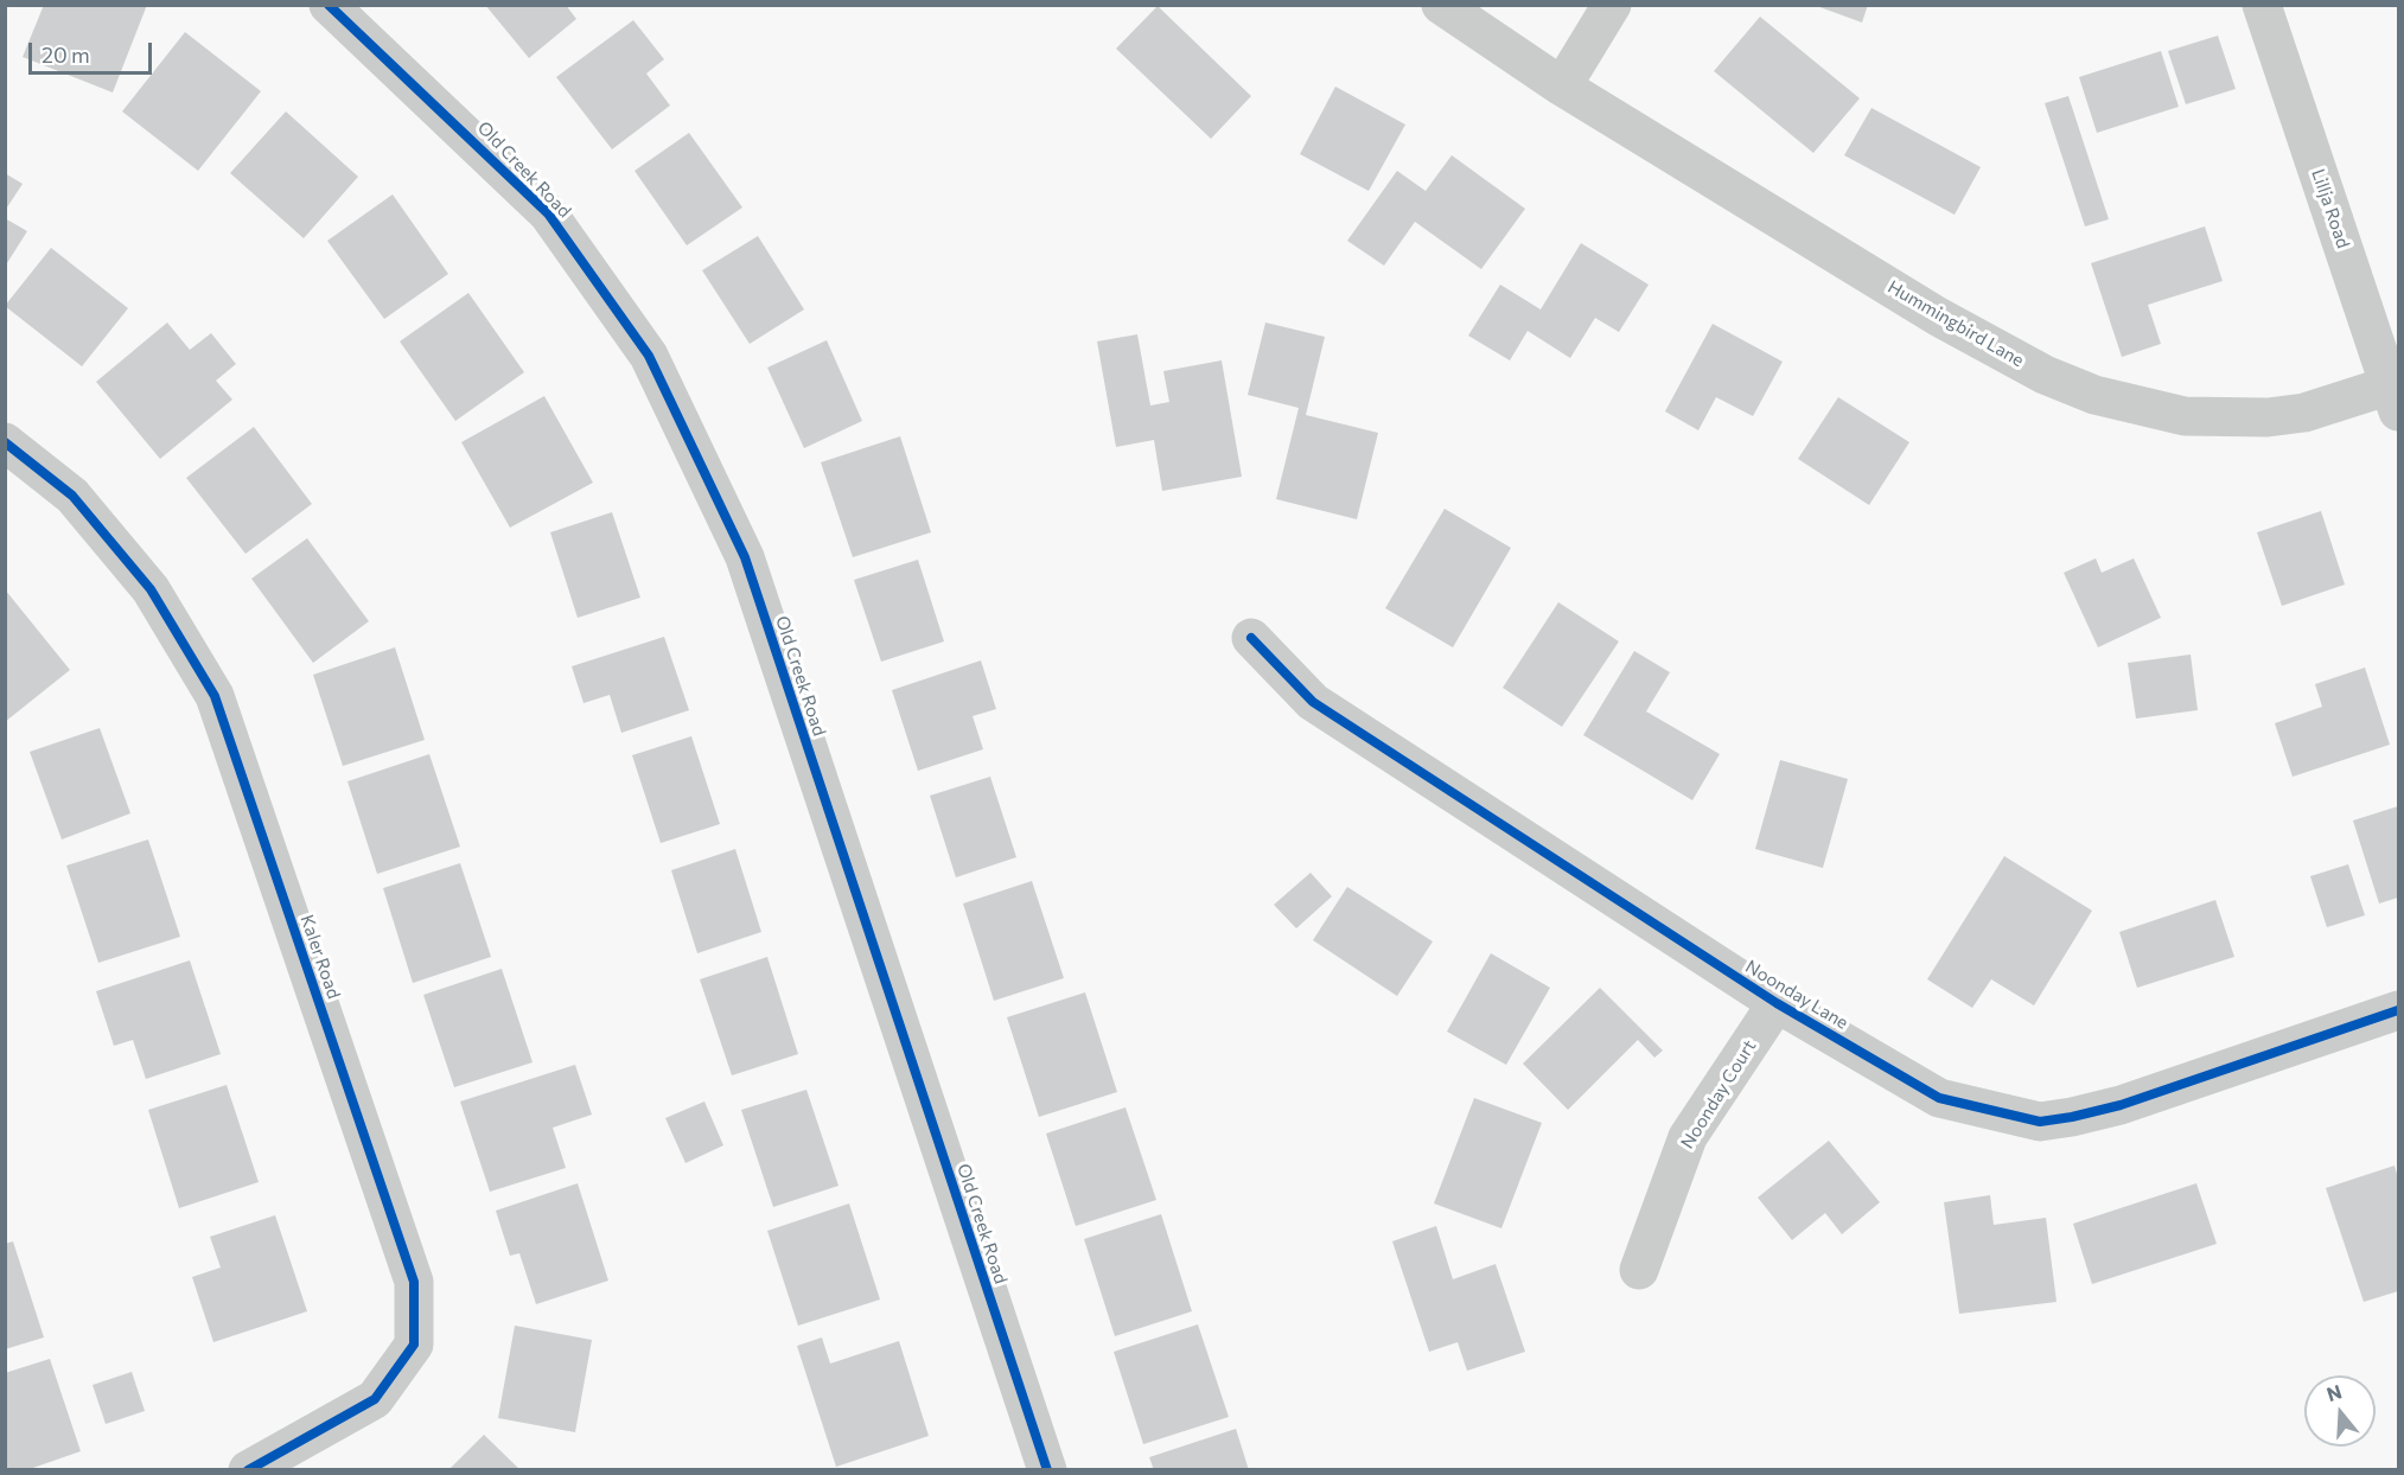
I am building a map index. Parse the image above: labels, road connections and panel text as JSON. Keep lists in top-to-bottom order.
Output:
{
  "streets": {
    "street": [
      "Old Creek Road",
      "Lillja Road",
      "Hummingbird Lane",
      "Kaler Road",
      "Noonday Lane",
      "Noonday Court"
    ]
  },
  "crossings": [
    ["Lillja Road", "Hummingbird Lane"],
    ["Noonday Lane", "Noonday Court"]
  ],
  "scale_bar": "20 m",
  "north": "top"
}
